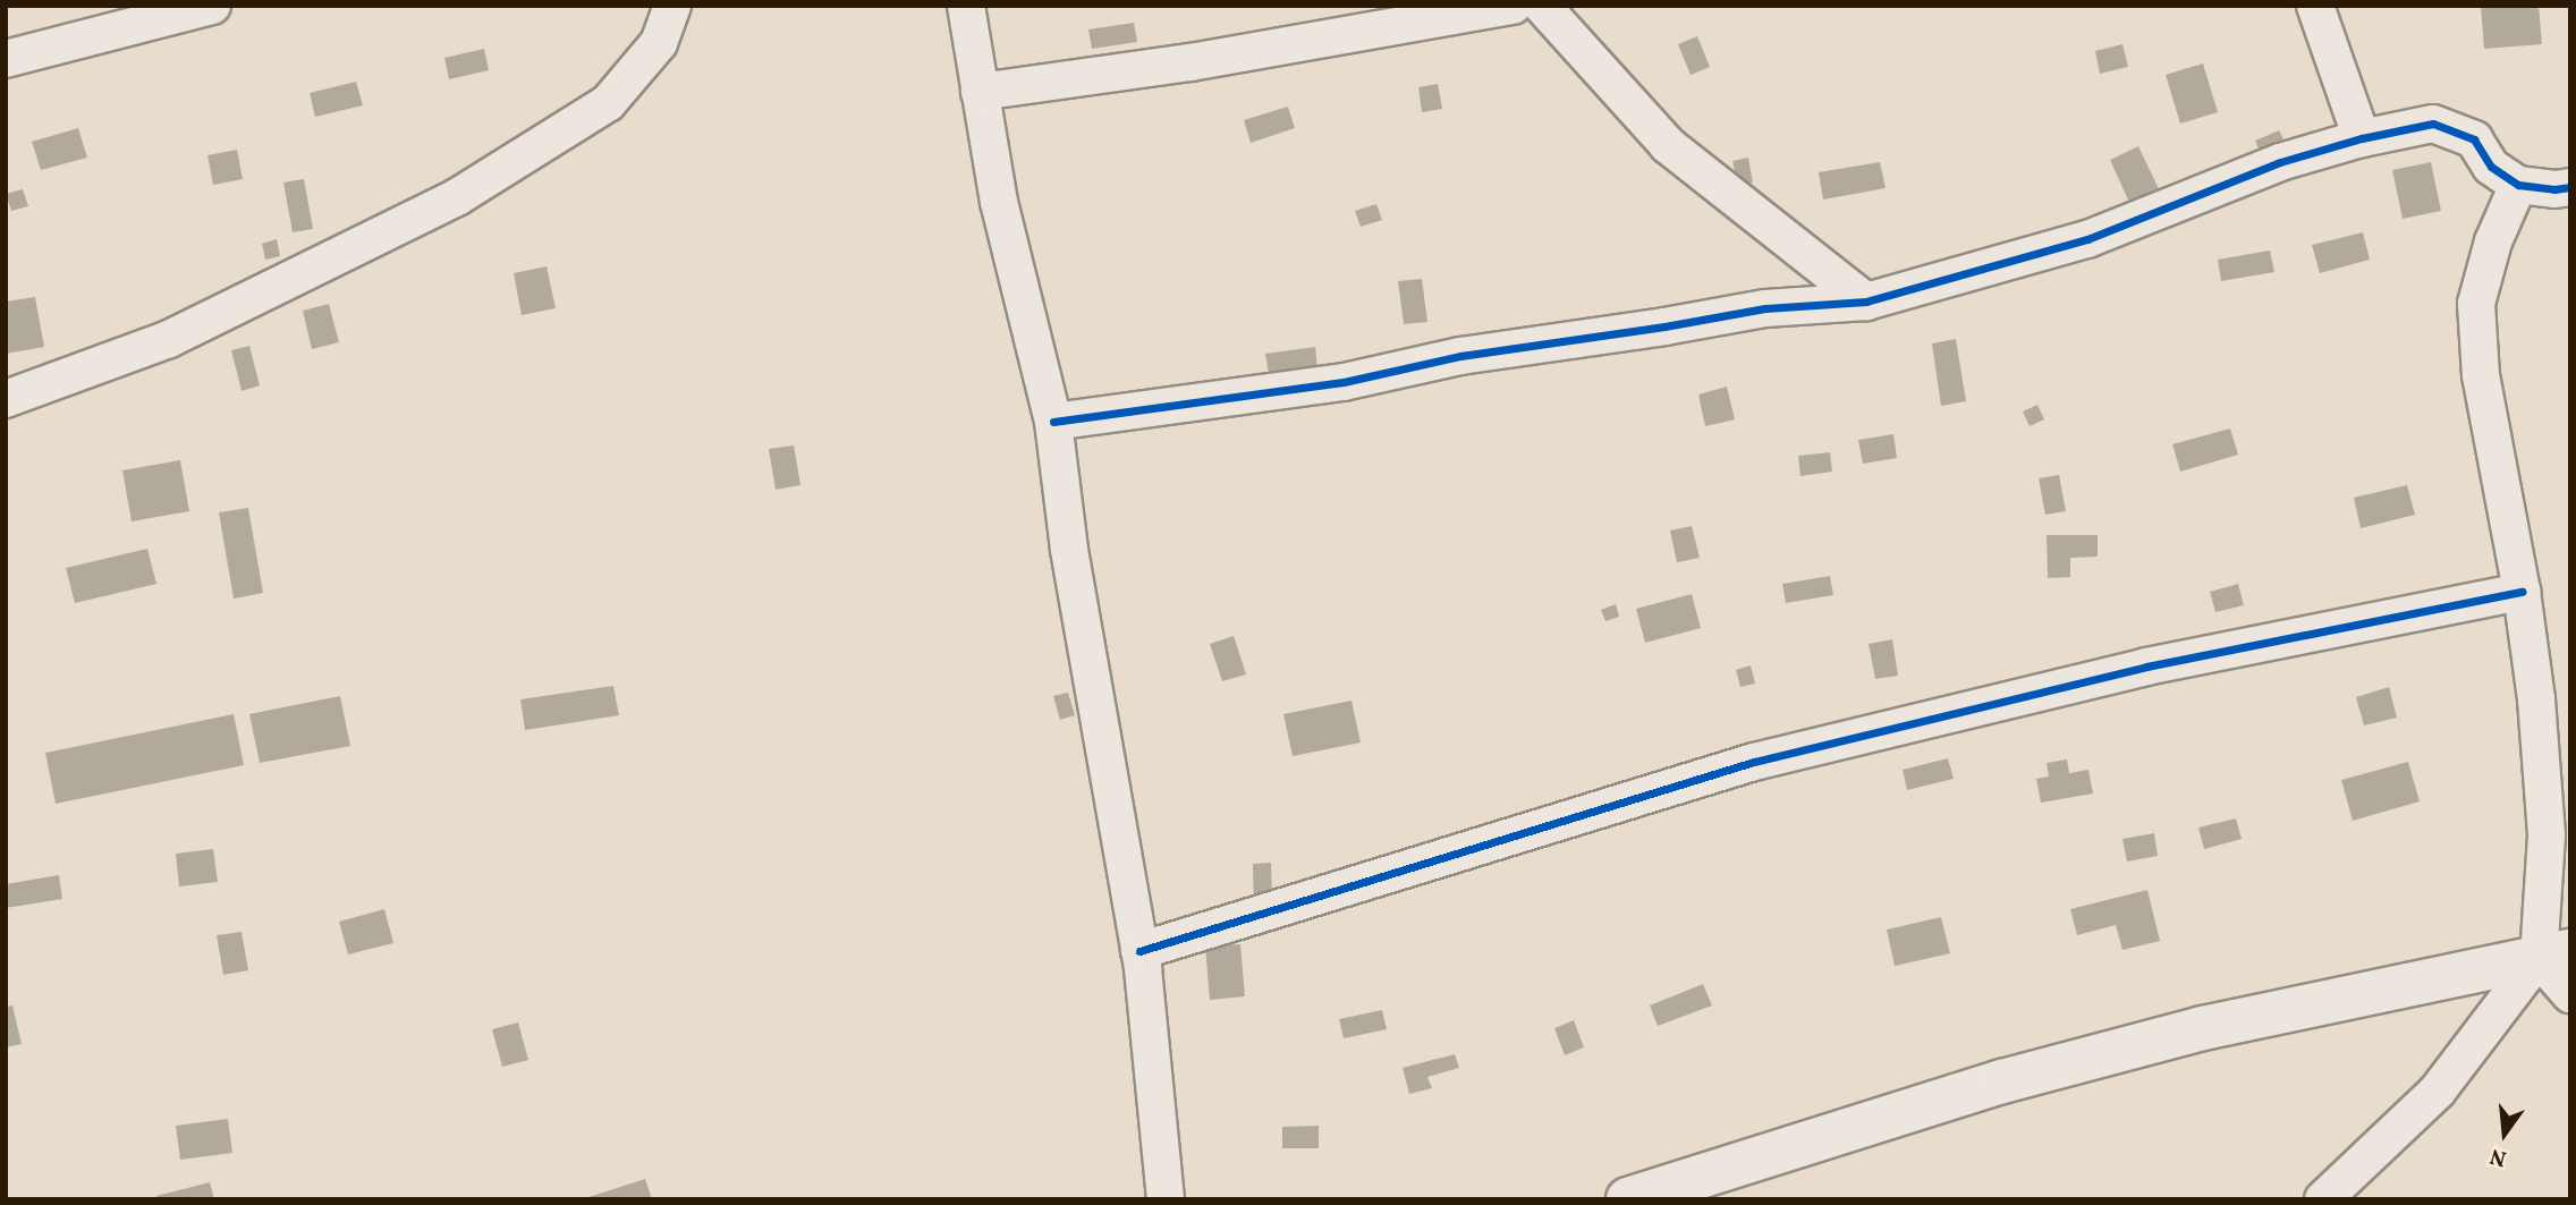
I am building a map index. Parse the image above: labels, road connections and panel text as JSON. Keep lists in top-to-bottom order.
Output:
{
  "north": "bottom"
}
